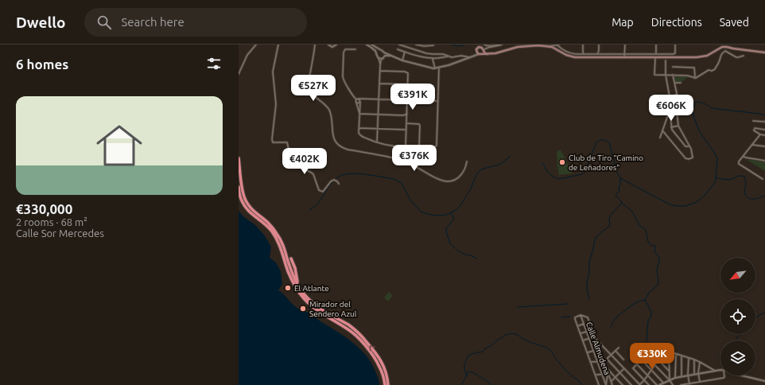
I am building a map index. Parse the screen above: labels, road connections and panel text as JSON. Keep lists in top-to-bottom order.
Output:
{
  "streets": {
    "street": ["Calle Almudena"]
  },
  "places": ["Club de Tiro \"Camino de Leñadores\"", "El Atlante", "Mirador del Sendero Azul"],
  "north": "bottom left",
  "page": {
    "header": "Dwello",
    "search": "Search here",
    "nav": ["Map", "Directions", "Saved"],
    "heading": "6 homes",
    "price": [
      "€527K",
      "€391K",
      "€606K",
      "€376K",
      "€402K",
      "€330K"
    ],
    "list": [
      {
        "name": "€330,000",
        "note": "2 rooms · 68 m² · Calle Sor Mercedes"
      }
    ]
  }
}
